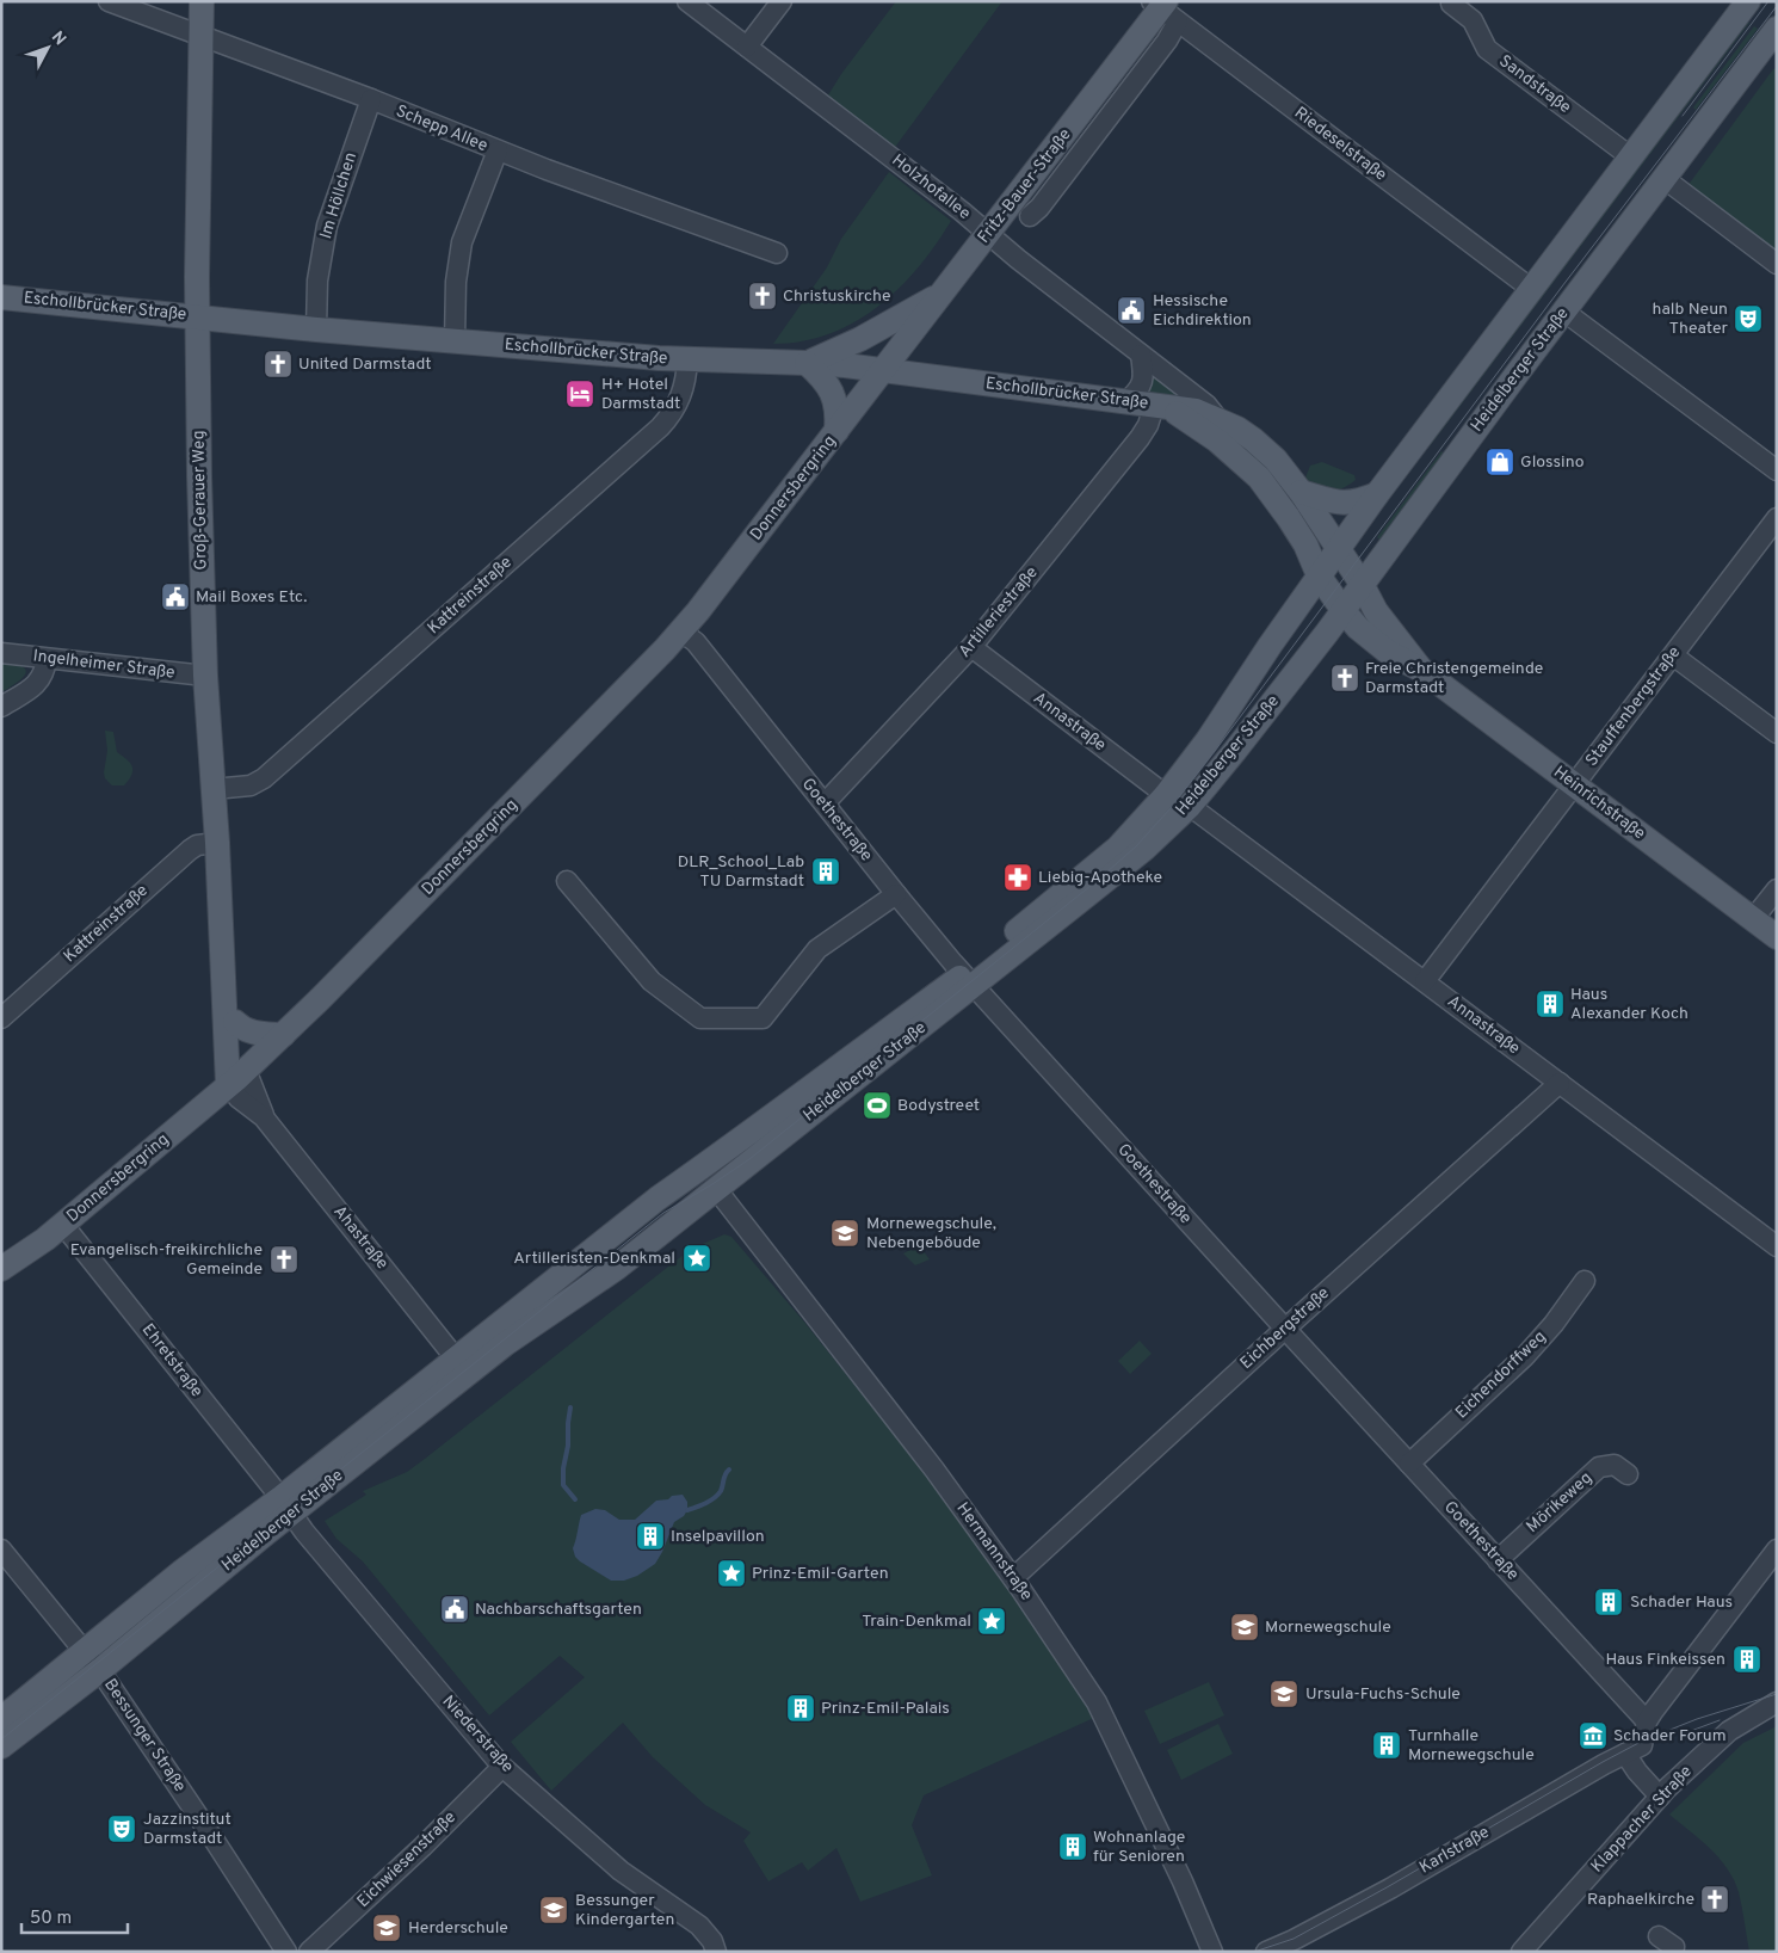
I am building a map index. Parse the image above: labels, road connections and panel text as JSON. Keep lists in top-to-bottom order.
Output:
{
  "streets": {
    "main road": [
      "Fritz-Bauer-Straße",
      "Eschollbrücker Straße",
      "Heidelberger Straße",
      "Donnersbergring",
      "Groß-Gerauer Weg",
      "Heinrichstraße"
    ],
    "street": [
      "Sandstraße",
      "Schepp Allee",
      "Riedeselstraße",
      "Holzhofallee",
      "Im Höllchen",
      "Kattreinstraße",
      "Artilleriestraße",
      "Ingelheimer Straße",
      "Stauffenbergstraße",
      "Annastraße",
      "Goethestraße",
      "Ahastraße",
      "Eichbergstraße",
      "Ehretstraße",
      "Eichendorffweg",
      "Mörikeweg",
      "Hermannstraße",
      "Niederstraße",
      "Bessunger Straße",
      "Klappacher Straße",
      "Karlstraße",
      "Eichwiesenstraße"
    ]
  },
  "crossings": [
    ["Sandstraße", "Heidelberger Straße"],
    ["Schepp Allee", "Im Höllchen"],
    ["Schepp Allee", "Groß-Gerauer Weg"],
    ["Riedeselstraße", "Fritz-Bauer-Straße"],
    ["Riedeselstraße", "Heidelberger Straße"],
    ["Fritz-Bauer-Straße", "Holzhofallee"],
    ["Fritz-Bauer-Straße", "Eschollbrücker Straße"],
    ["Fritz-Bauer-Straße", "Donnersbergring"],
    ["Holzhofallee", "Eschollbrücker Straße"],
    ["Im Höllchen", "Eschollbrücker Straße"],
    ["Eschollbrücker Straße", "Heidelberger Straße"],
    ["Eschollbrücker Straße", "Donnersbergring"],
    ["Eschollbrücker Straße", "Groß-Gerauer Weg"],
    ["Eschollbrücker Straße", "Kattreinstraße"],
    ["Eschollbrücker Straße", "Artilleriestraße"],
    ["Eschollbrücker Straße", "Heinrichstraße"],
    ["Heidelberger Straße", "Annastraße"],
    ["Heidelberger Straße", "Heinrichstraße"],
    ["Heidelberger Straße", "Goethestraße"],
    ["Heidelberger Straße", "Ahastraße"],
    ["Heidelberger Straße", "Ehretstraße"],
    ["Heidelberger Straße", "Hermannstraße"],
    ["Heidelberger Straße", "Niederstraße"],
    ["Heidelberger Straße", "Bessunger Straße"],
    ["Donnersbergring", "Groß-Gerauer Weg"],
    ["Donnersbergring", "Goethestraße"],
    ["Donnersbergring", "Ahastraße"],
    ["Donnersbergring", "Ehretstraße"],
    ["Groß-Gerauer Weg", "Kattreinstraße"],
    ["Groß-Gerauer Weg", "Ingelheimer Straße"],
    ["Groß-Gerauer Weg", "Ahastraße"],
    ["Artilleriestraße", "Annastraße"],
    ["Artilleriestraße", "Goethestraße"],
    ["Stauffenbergstraße", "Annastraße"],
    ["Stauffenbergstraße", "Heinrichstraße"],
    ["Annastraße", "Eichbergstraße"],
    ["Goethestraße", "Eichbergstraße"],
    ["Goethestraße", "Eichendorffweg"],
    ["Goethestraße", "Mörikeweg"],
    ["Eichbergstraße", "Hermannstraße"],
    ["Ehretstraße", "Niederstraße"],
    ["Niederstraße", "Eichwiesenstraße"]
  ],
  "places": {
    "church": [
      "Christuskirche",
      "United Darmstadt",
      "Freie Christengemeinde Darmstadt",
      "Evangelisch-freikirchliche Gemeinde",
      "Raphaelkirche"
    ],
    "public building": ["Hessische Eichdirektion", "Mail Boxes Etc.", "Nachbarschaftsgarten"],
    "theatre": ["halb Neun Theater", "Jazzinstitut Darmstadt"],
    "hotel": ["H+ Hotel Darmstadt"],
    "shop": ["Glossino"],
    "building": [
      "DLR_School_Lab TU Darmstadt",
      "Haus Alexander Koch",
      "Inselpavillon",
      "Schader Haus",
      "Haus Finkeissen",
      "Prinz-Emil-Palais",
      "Turnhalle Mornewegschule",
      "Wohnanlage für Senioren"
    ],
    "pharmacy": ["Liebig-Apotheke"],
    "sports": ["Bodystreet"],
    "school or university": [
      "Mornewegschule, Nebengeböude",
      "Mornewegschule",
      "Ursula-Fuchs-Schule",
      "Bessunger Kindergarten",
      "Herderschule"
    ],
    "place": ["Artilleristen-Denkmal", "Prinz-Emil-Garten", "Train-Denkmal"],
    "museum": ["Schader Forum"]
  },
  "scale_bar": "50 m",
  "north": "top right"
}
